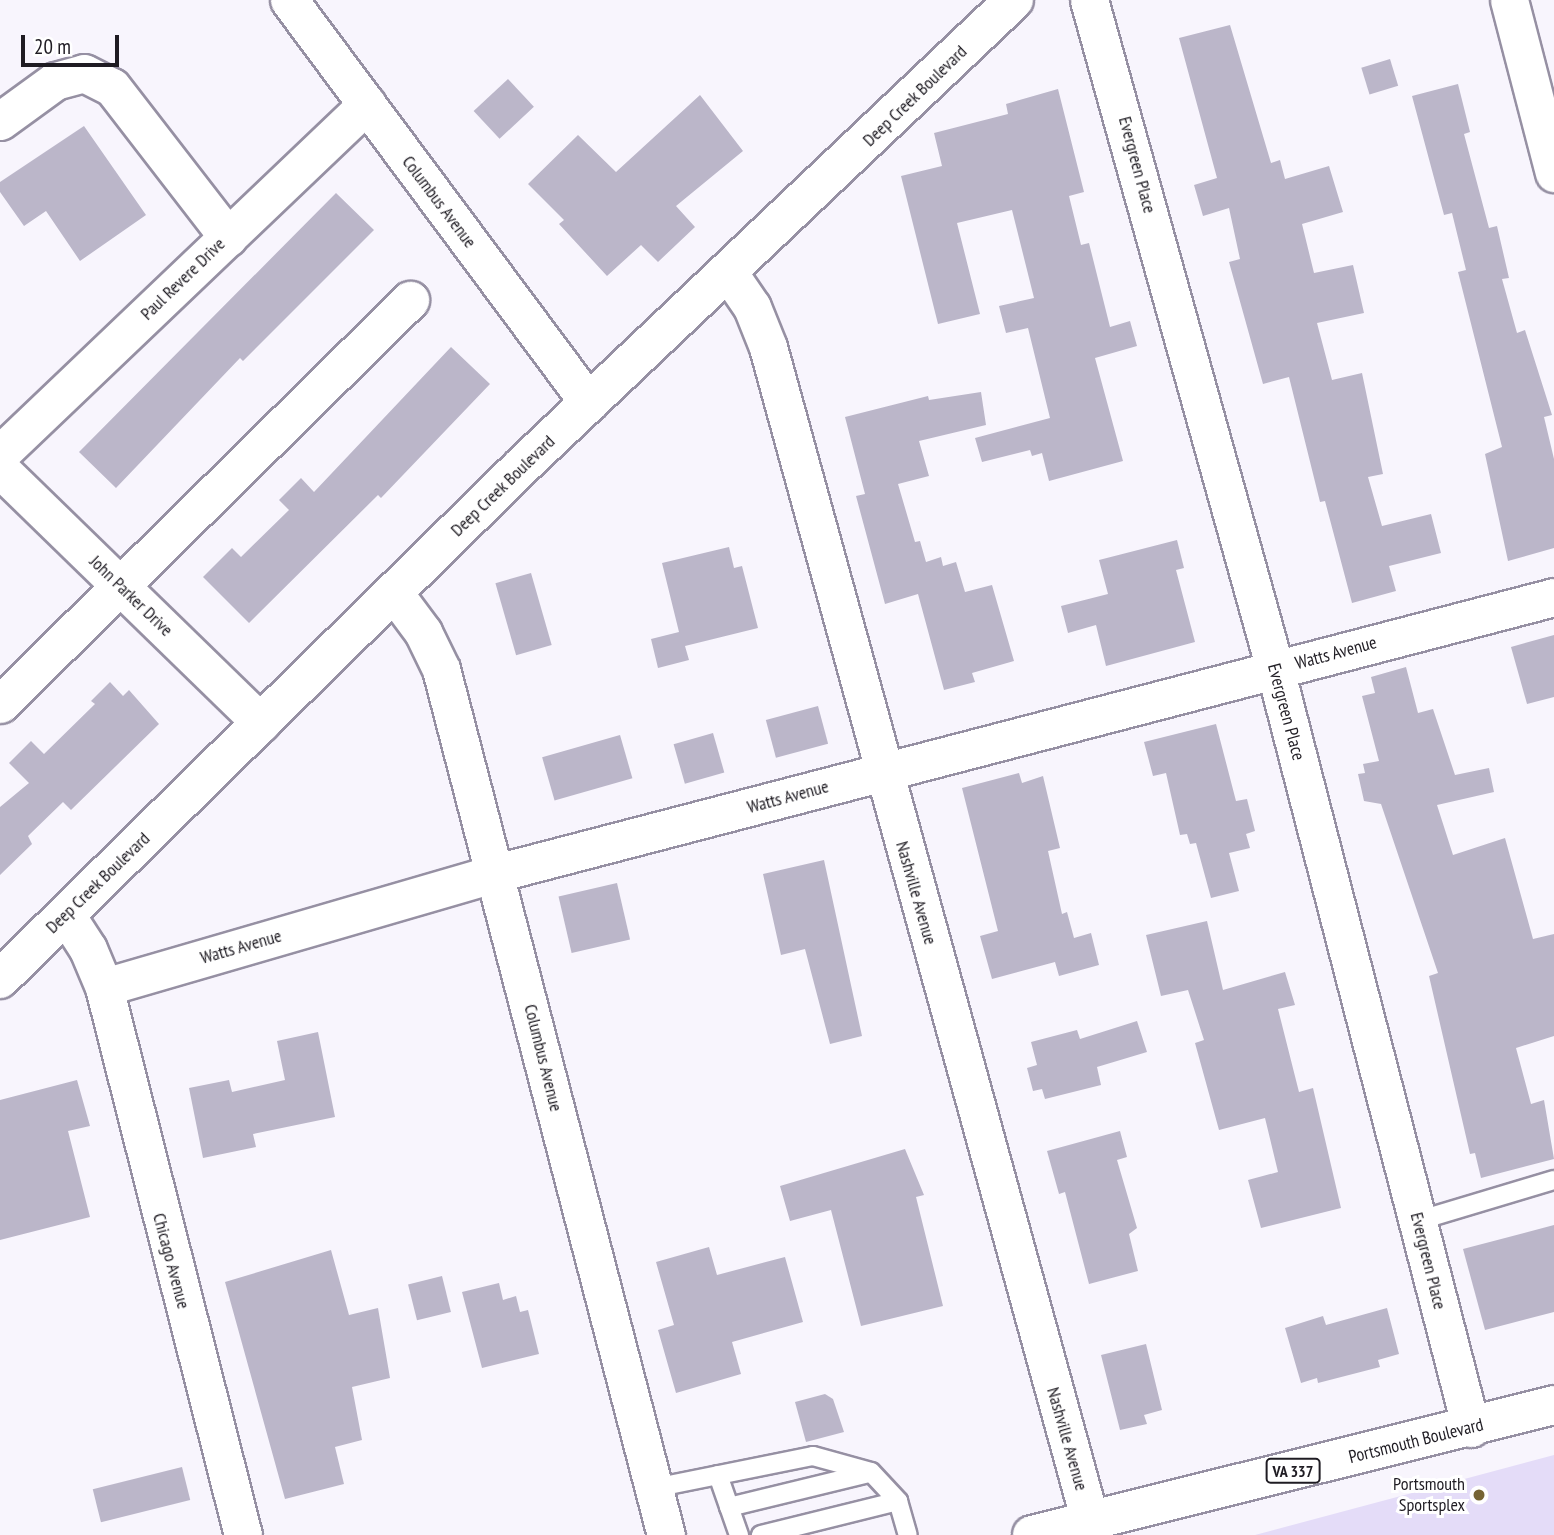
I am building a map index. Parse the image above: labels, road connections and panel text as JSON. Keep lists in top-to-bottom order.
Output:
{
  "streets": {
    "street": [
      "Deep Creek Boulevard",
      "Evergreen Place",
      "Columbus Avenue",
      "Paul Revere Drive",
      "John Parker Drive",
      "Watts Avenue",
      "Nashville Avenue",
      "Chicago Avenue",
      "Portsmouth Boulevard",
      "VA 337"
    ]
  },
  "crossings": [
    ["Deep Creek Boulevard", "Columbus Avenue"],
    ["Deep Creek Boulevard", "John Parker Drive"],
    ["Deep Creek Boulevard", "Nashville Avenue"],
    ["Evergreen Place", "Watts Avenue"],
    ["Evergreen Place", "Portsmouth Boulevard"],
    ["Columbus Avenue", "Paul Revere Drive"],
    ["Columbus Avenue", "Watts Avenue"],
    ["Watts Avenue", "Nashville Avenue"],
    ["Watts Avenue", "Chicago Avenue"],
    ["Nashville Avenue", "Portsmouth Boulevard"]
  ],
  "places": ["Portsmouth Sportsplex"],
  "scale_bar": "20 m"
}
